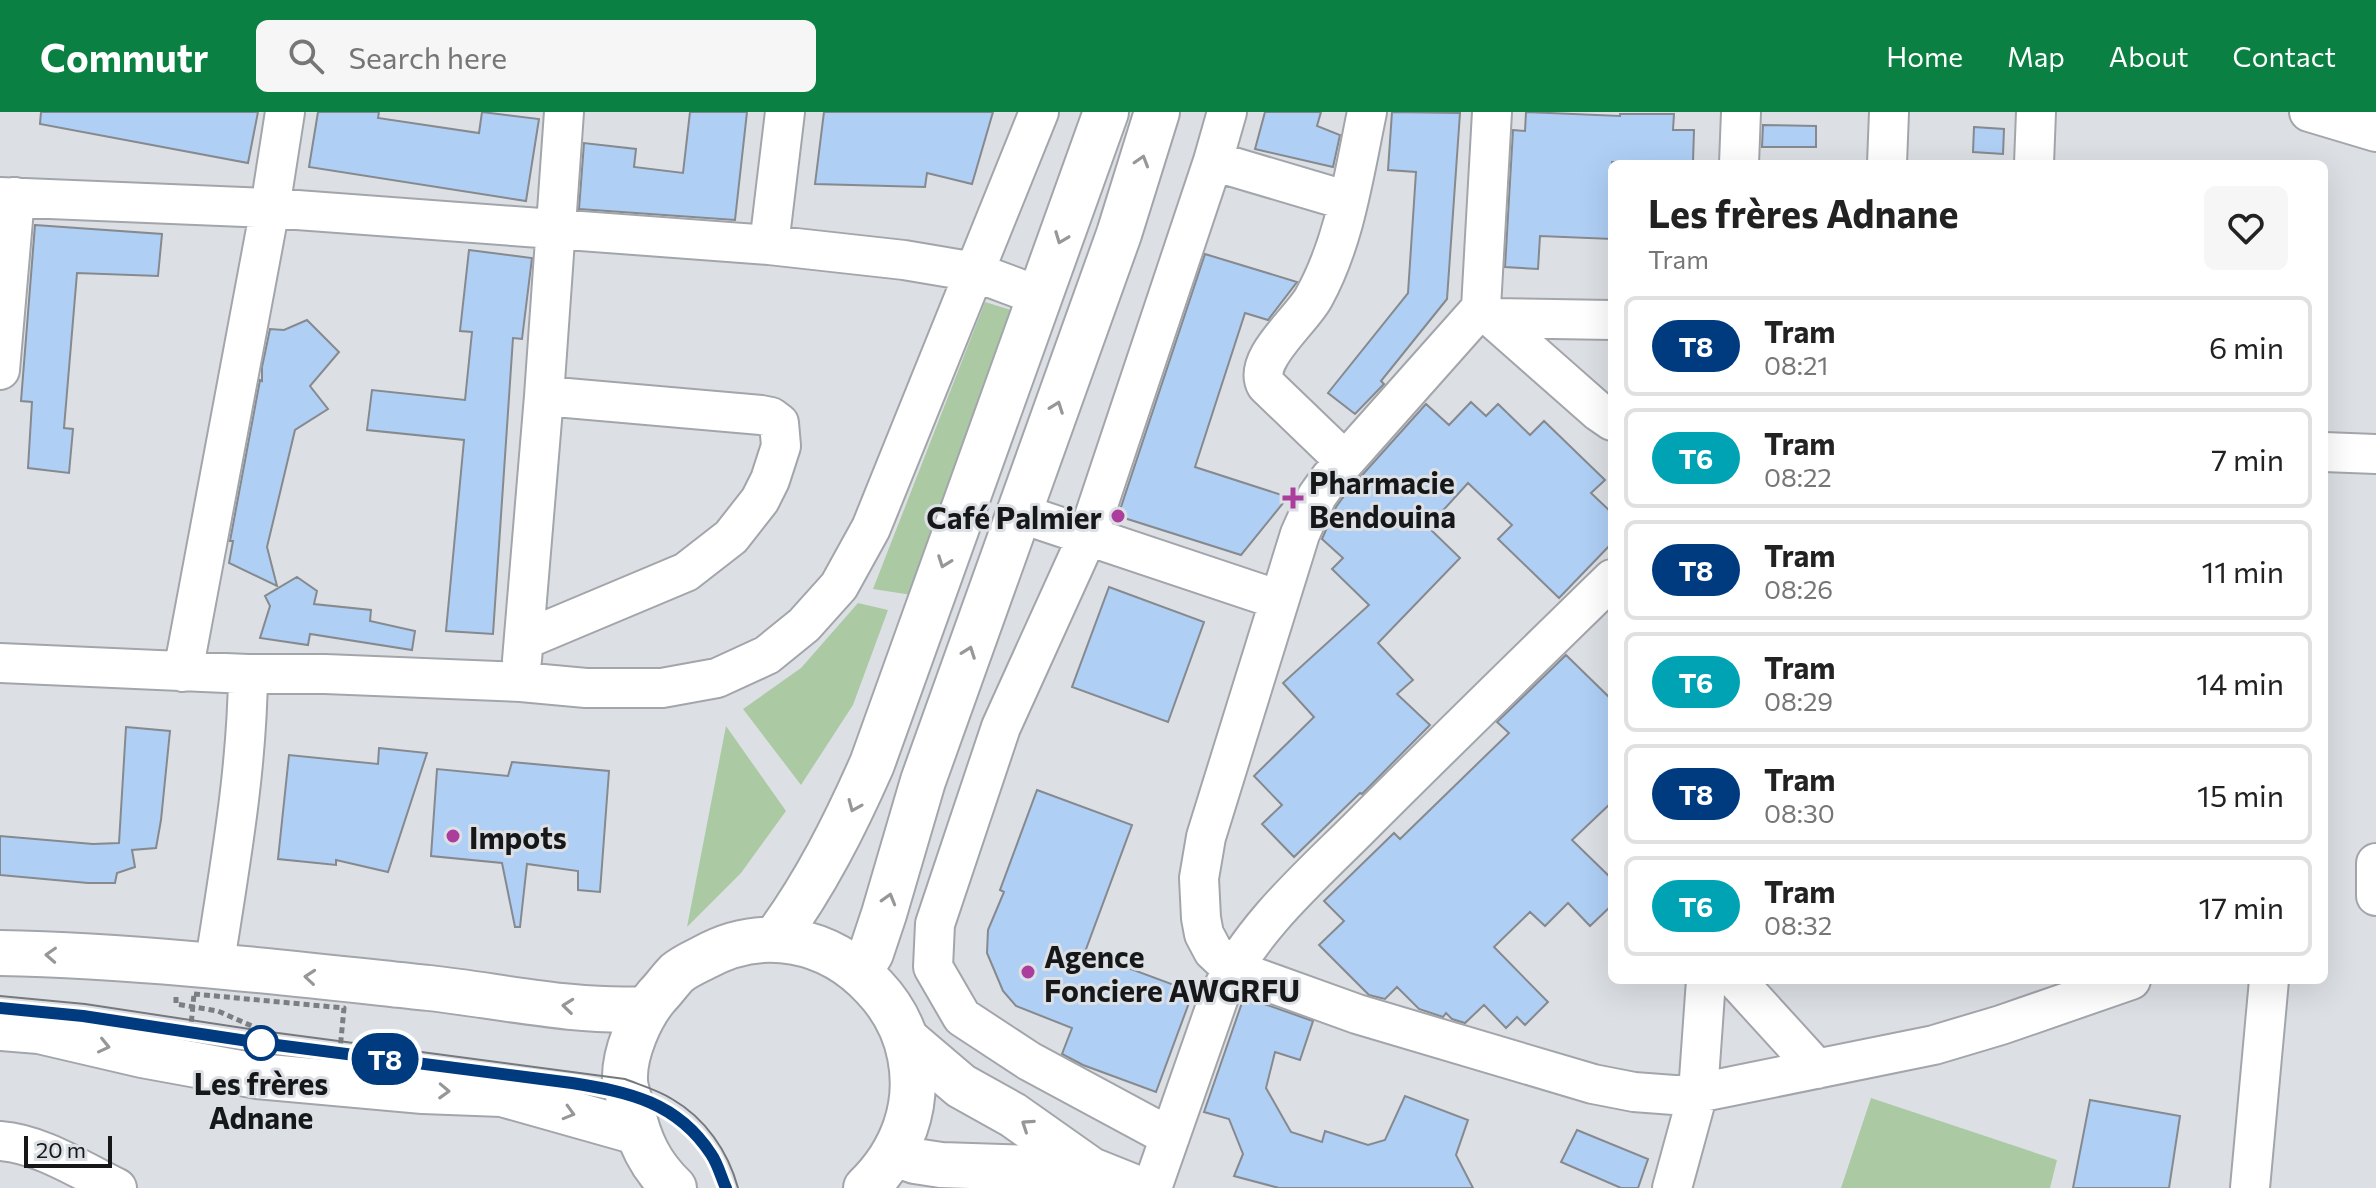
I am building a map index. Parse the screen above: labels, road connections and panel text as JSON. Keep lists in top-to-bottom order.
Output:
{
  "places": {
    "health": ["Pharmacie Bendouina"],
    "other": [
      "Café Palmier",
      "Impots",
      "Agence Fonciere AWGRFU",
      "Les frères Adnane"
    ]
  },
  "lines": ["tram line T8"],
  "scale_bar": "20 m",
  "page": {
    "header": "Commutr",
    "search": "Search here",
    "nav": [
      "Home",
      "Map",
      "About",
      "Contact"
    ],
    "on_map": "T8",
    "heading": ["Les frères Adnane", "Tram"],
    "list": [
      {
        "mark": "T8",
        "name": "Tram",
        "note": "08:21",
        "value": "6 min"
      },
      {
        "mark": "T6",
        "name": "Tram",
        "note": "08:22",
        "value": "7 min"
      },
      {
        "mark": "T8",
        "name": "Tram",
        "note": "08:26",
        "value": "11 min"
      },
      {
        "mark": "T6",
        "name": "Tram",
        "note": "08:29",
        "value": "14 min"
      },
      {
        "mark": "T8",
        "name": "Tram",
        "note": "08:30",
        "value": "15 min"
      },
      {
        "mark": "T6",
        "name": "Tram",
        "note": "08:32",
        "value": "17 min"
      }
    ],
    "scale": "20 m"
  }
}
